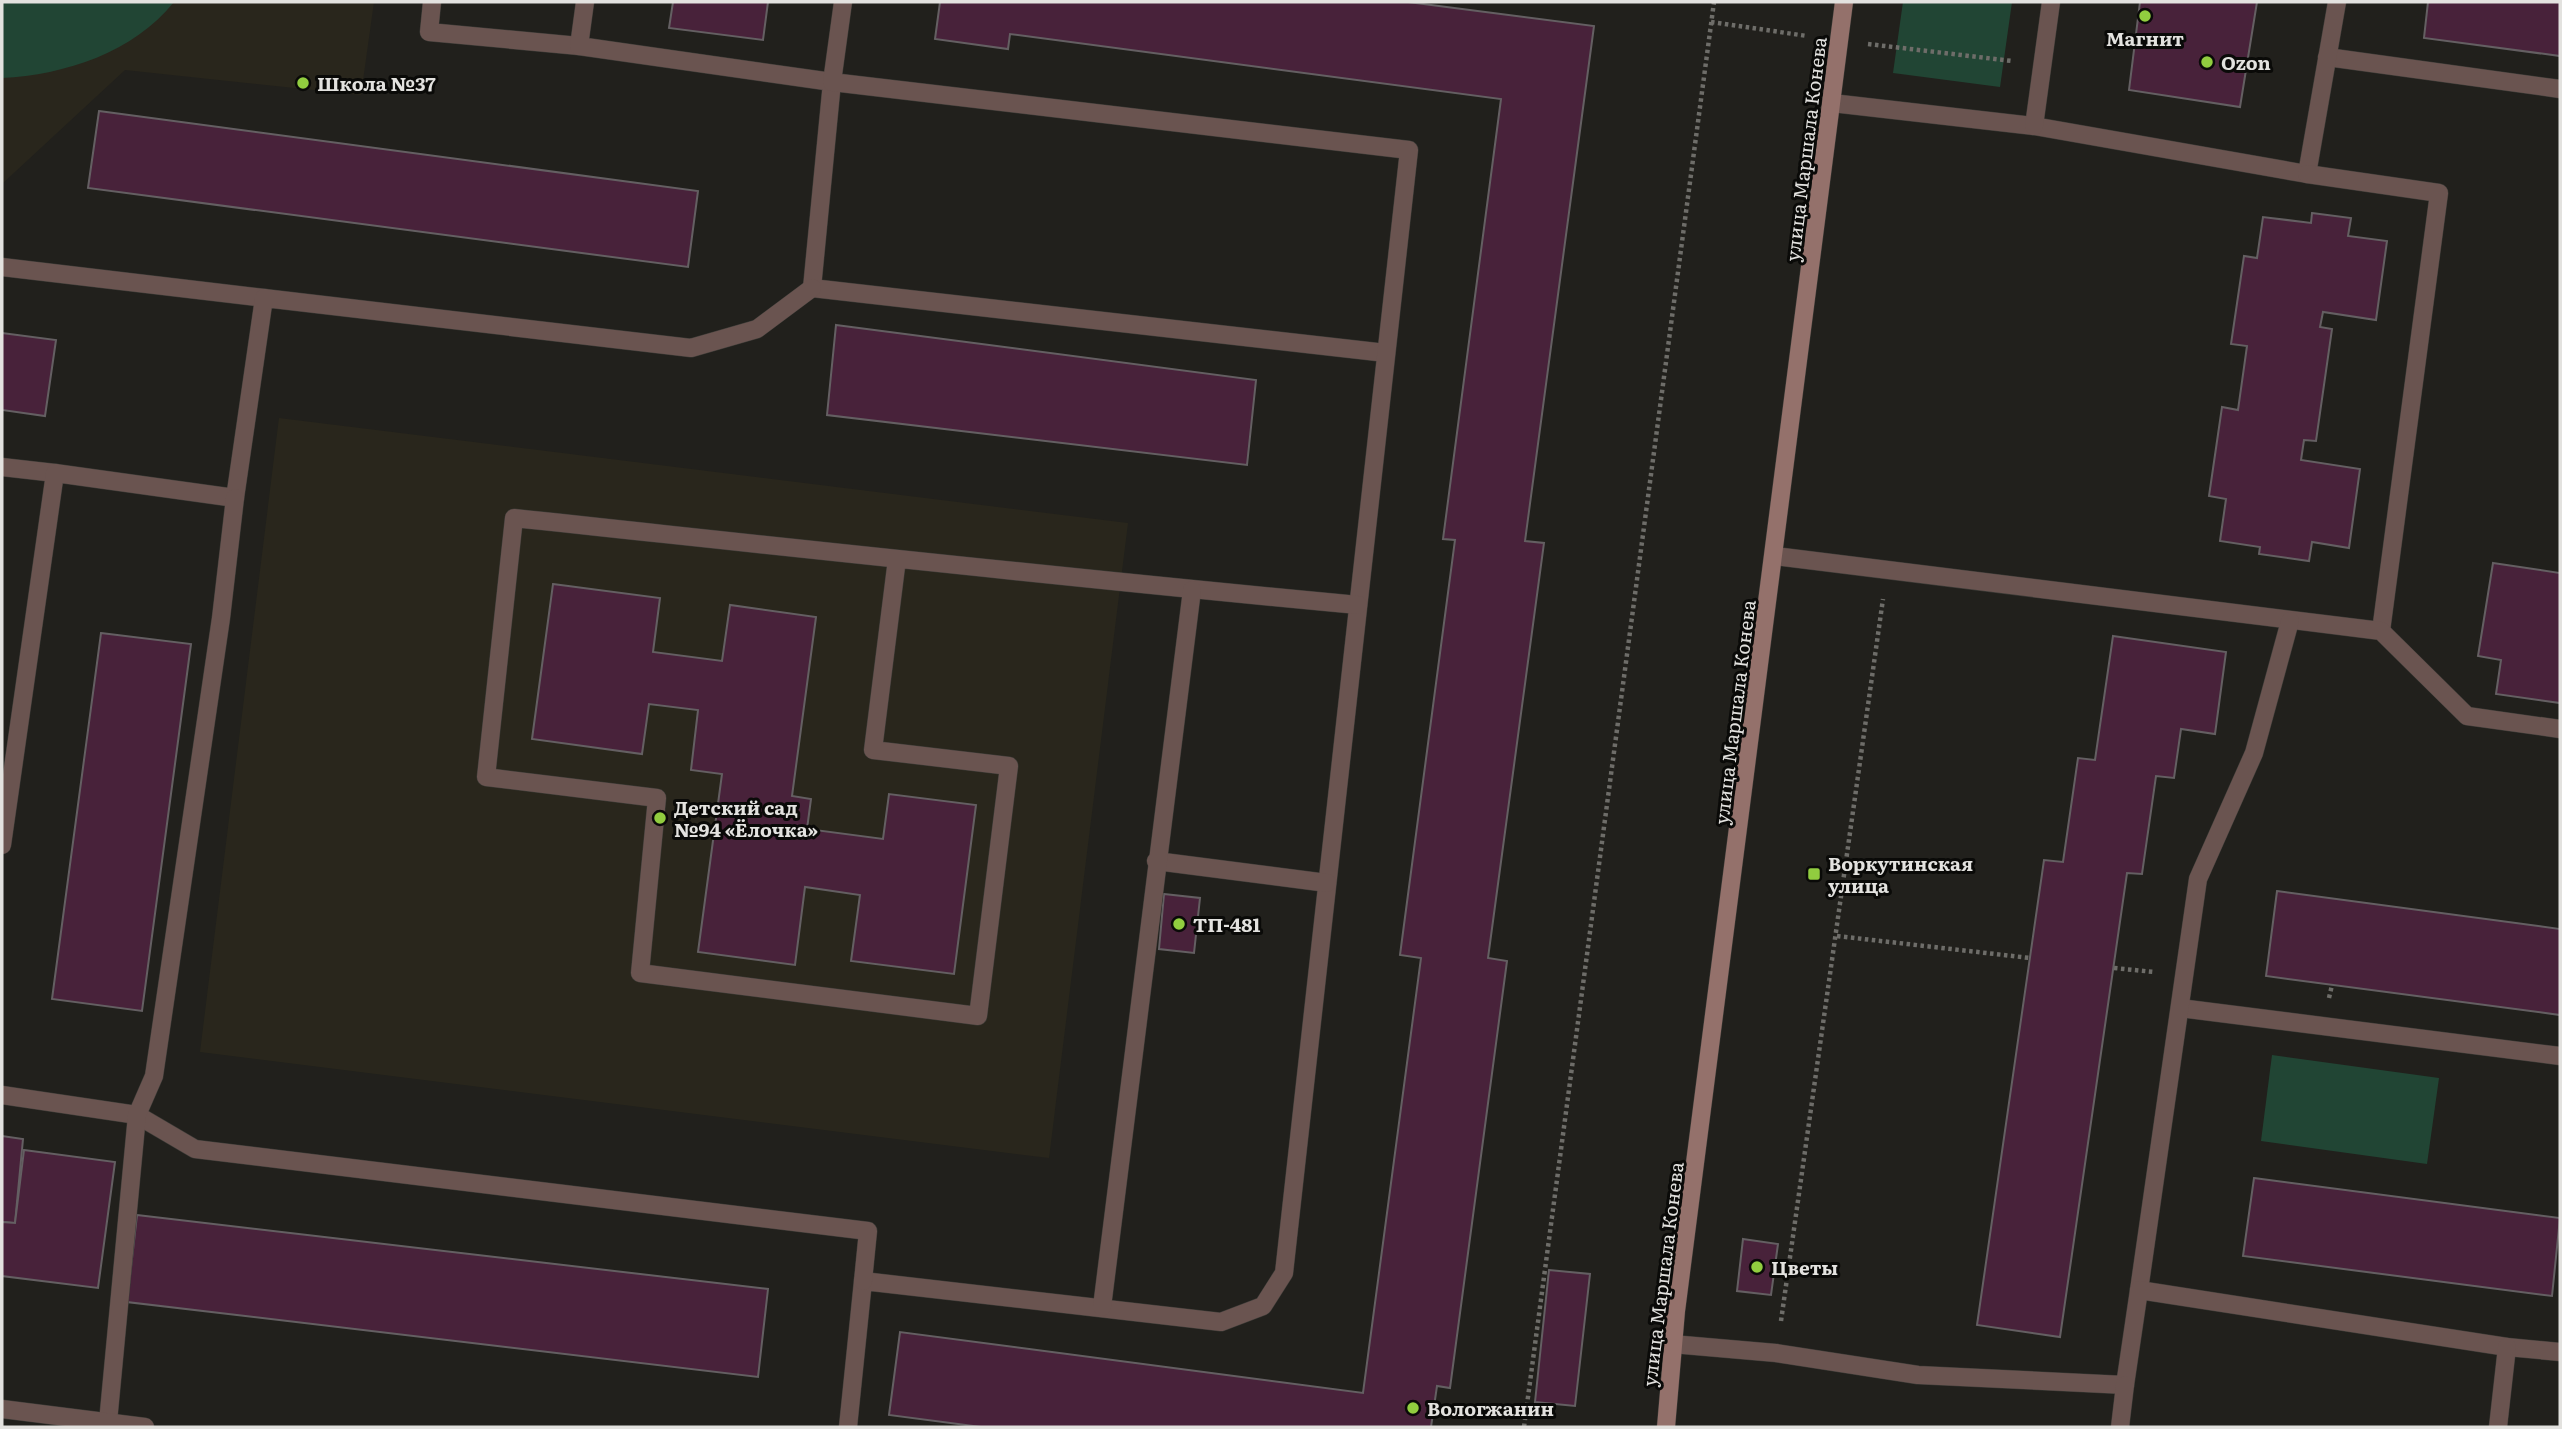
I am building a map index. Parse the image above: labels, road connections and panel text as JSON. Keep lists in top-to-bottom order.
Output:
{
  "streets": {
    "main road": ["улица Маршала Конева"]
  },
  "places": {
    "other": [
      "Магнит",
      "Ozon",
      "Школа №37",
      "Детский сад №94 «Ёлочка»",
      "ТП-481",
      "Цветы",
      "Вологжанин"
    ],
    "transit": ["Воркутинская улица"]
  }
}
